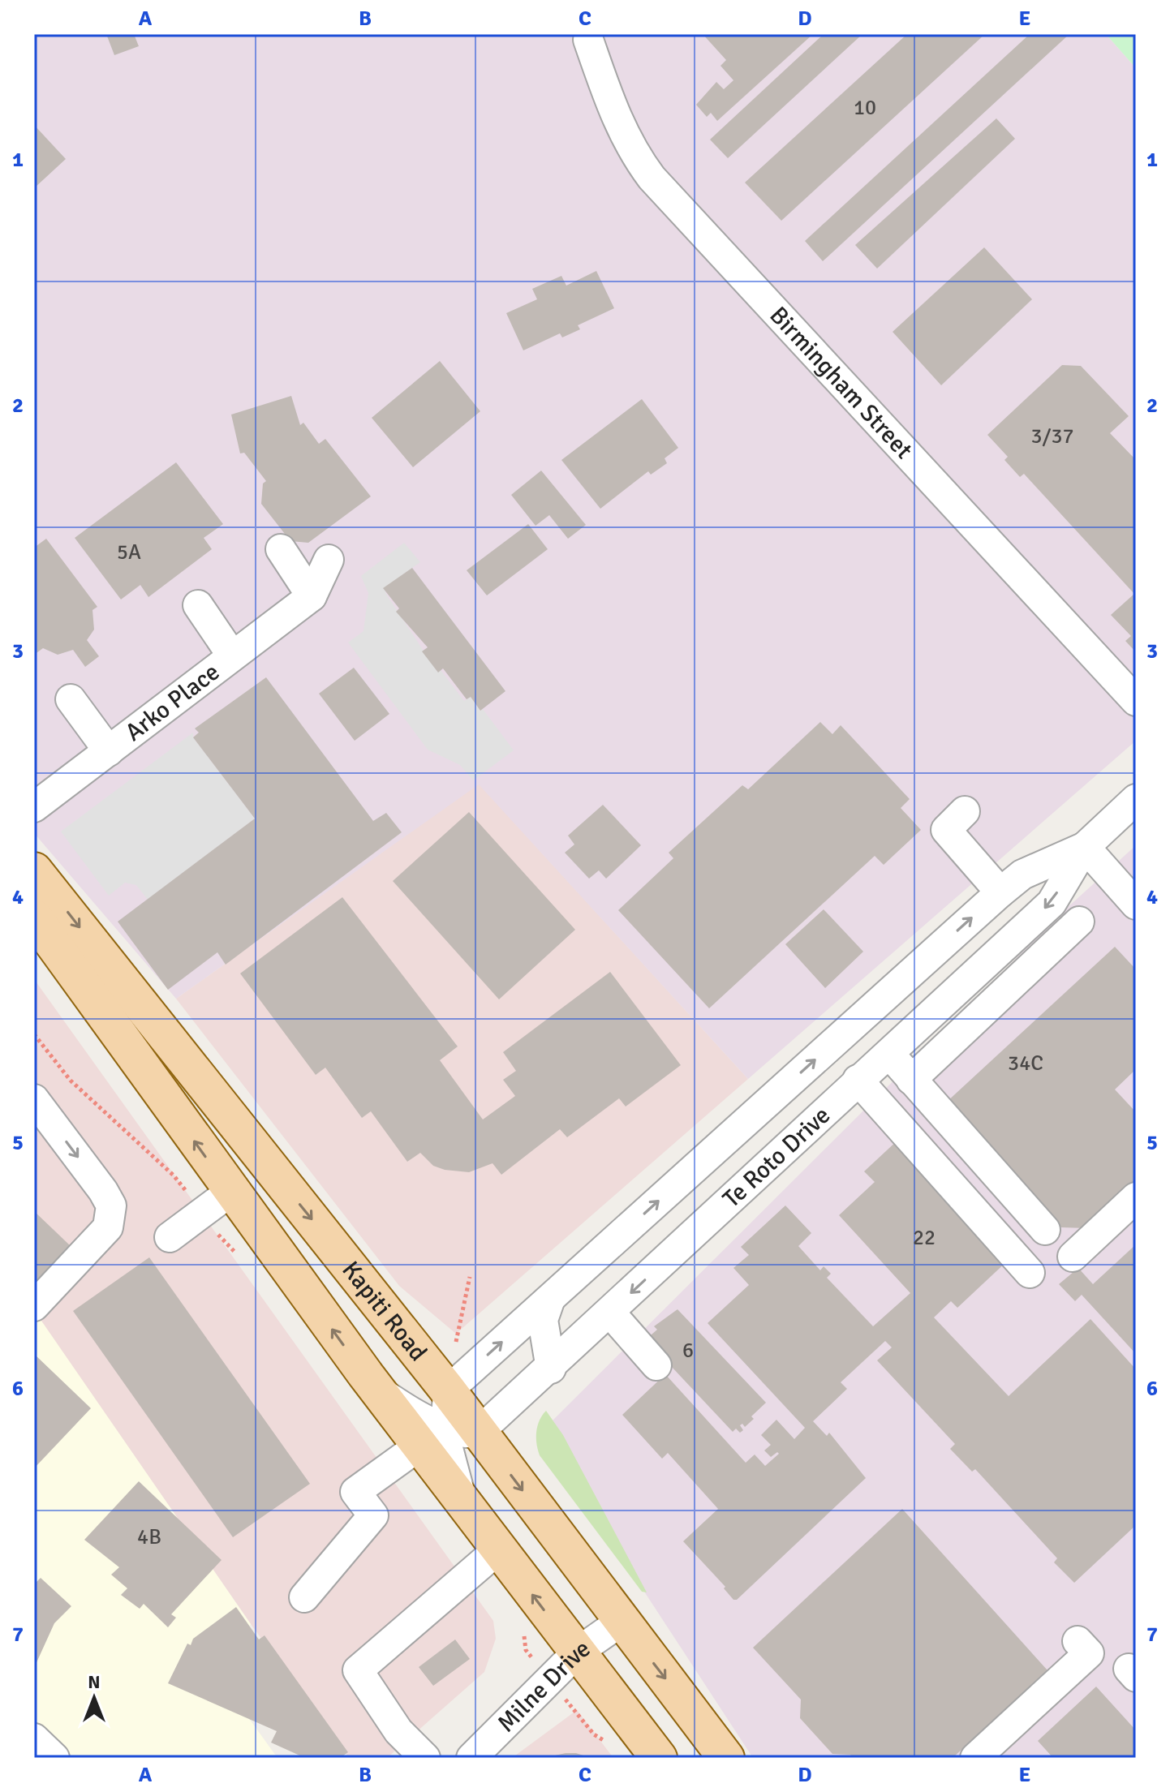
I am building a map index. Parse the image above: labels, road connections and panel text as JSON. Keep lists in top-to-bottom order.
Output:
{
  "streets": {
    "main road": ["Kapiti Road"],
    "street": [
      "Birmingham Street",
      "Arko Place",
      "Te Roto Drive",
      "Milne Drive"
    ]
  },
  "crossings": [
    ["Te Roto Drive", "Kapiti Road"],
    ["Kapiti Road", "Milne Drive"]
  ],
  "house_numbers": [
    "10",
    "3/37",
    "5A",
    "34C",
    "22",
    "6",
    "4B"
  ],
  "north": "top",
  "grid": {
    "columns": [
      "A",
      "B",
      "C",
      "D",
      "E"
    ],
    "rows": [
      "1",
      "2",
      "3",
      "4",
      "5",
      "6",
      "7"
    ]
  }
}
